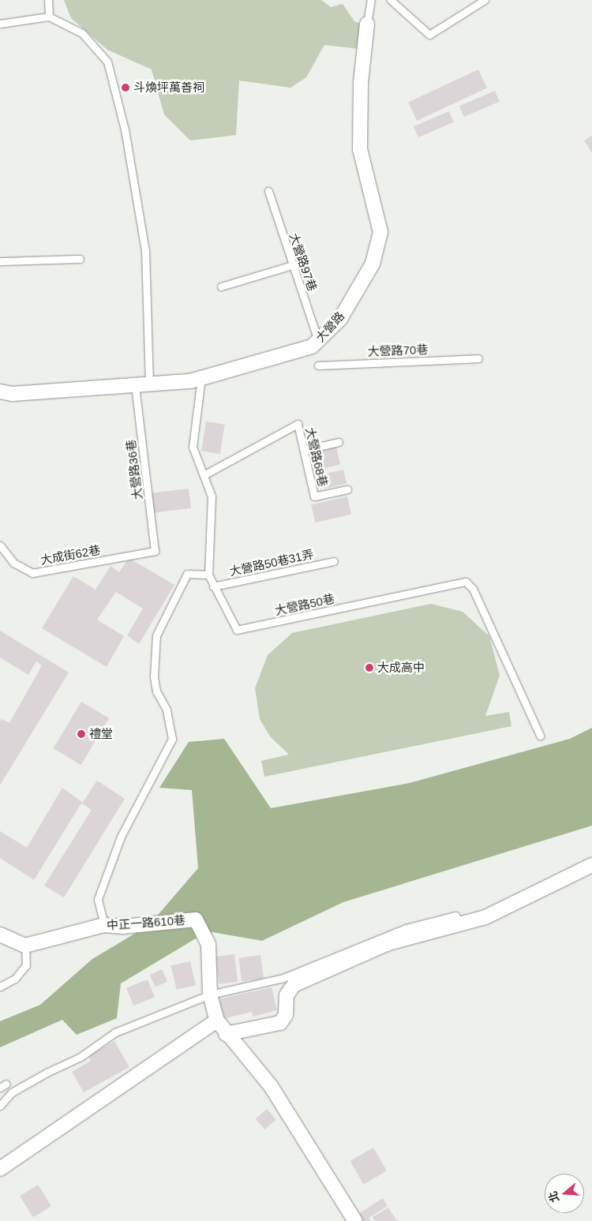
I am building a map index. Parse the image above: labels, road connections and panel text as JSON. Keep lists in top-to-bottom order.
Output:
{
  "streets": {
    "street": ["大營路", "中正一路610巷"],
    "lane": [
      "大營路97巷",
      "大營路70巷",
      "大營路68巷",
      "大營路36巷",
      "大成街62巷",
      "大營路50巷31弄",
      "大營路50巷"
    ]
  },
  "crossings": [
    ["大營路97巷", "大營路"],
    ["大營路", "大營路36巷"],
    ["大營路", "大營路50巷"],
    ["大營路68巷", "大營路50巷"],
    ["大營路36巷", "大成街62巷"],
    ["大營路50巷31弄", "大營路50巷"]
  ],
  "places": ["斗煥坪萬善祠", "大成高中", "禮堂"],
  "north": "left"
}
